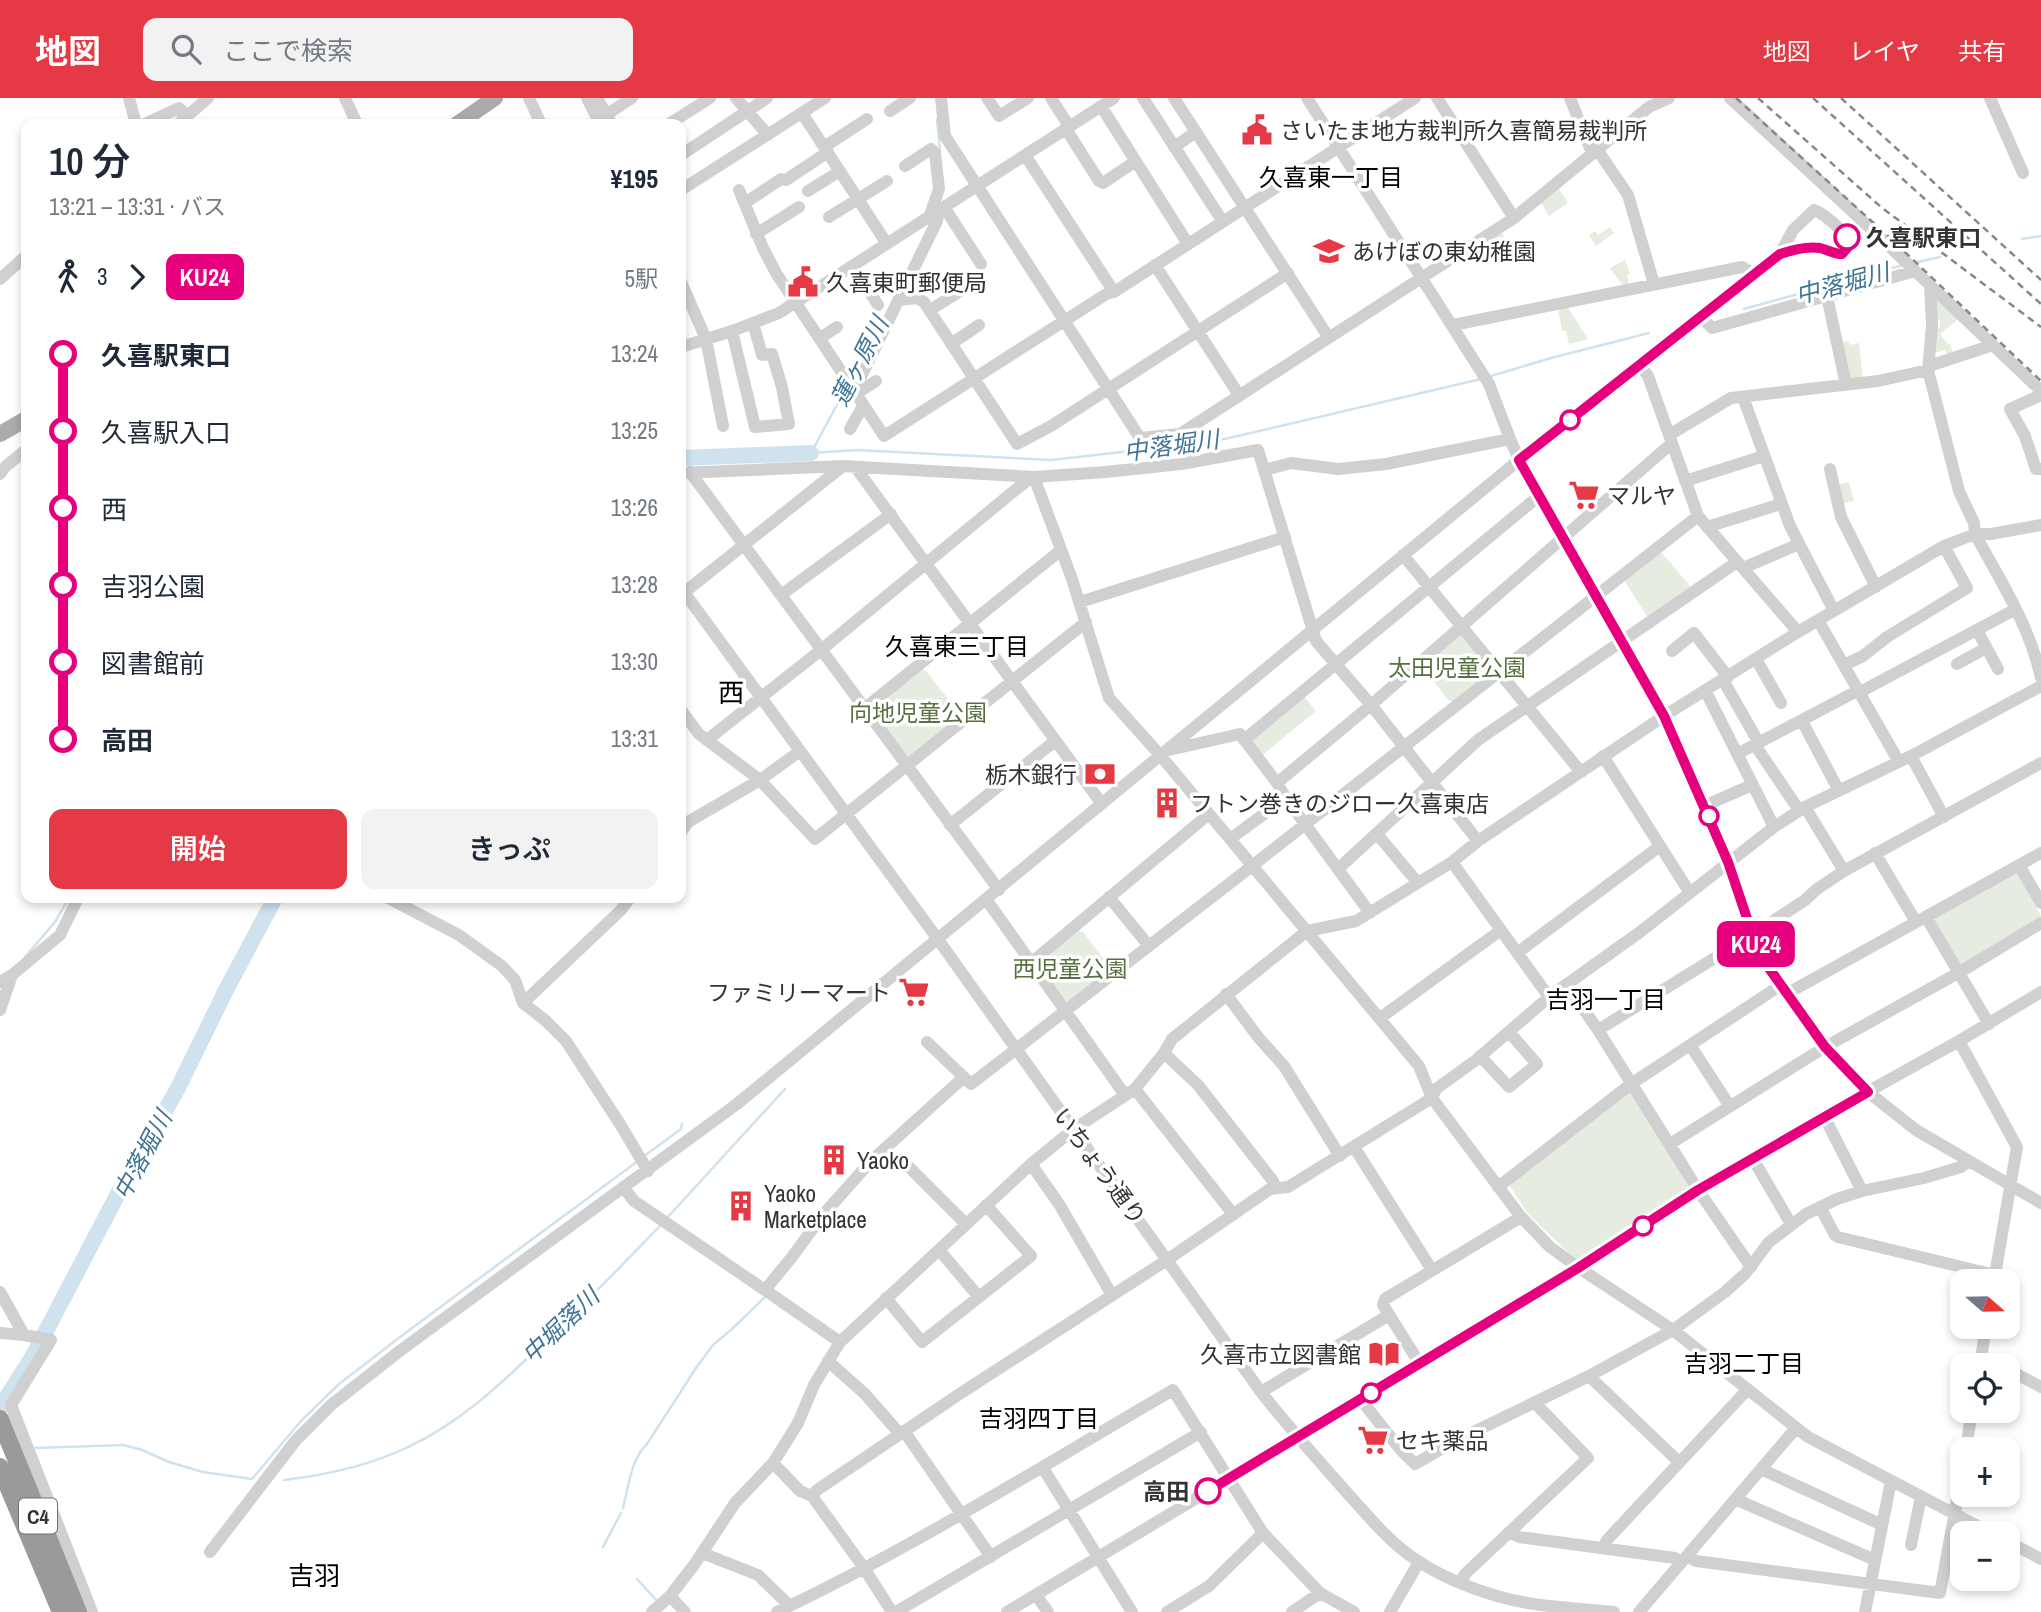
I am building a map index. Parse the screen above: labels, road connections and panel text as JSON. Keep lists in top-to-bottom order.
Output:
{
  "streets": {
    "highway": ["C4"],
    "street": ["いちょう通り"]
  },
  "districts": [
    "久喜東一丁目",
    "久喜東三丁目",
    "西",
    "吉羽一丁目",
    "吉羽二丁目",
    "吉羽四丁目",
    "吉羽"
  ],
  "water": ["中落堀川", "蓮ヶ原川", "中堀落川"],
  "parks": ["太田児童公園", "向地児童公園", "西児童公園"],
  "places": {
    "public building": ["さいたま地方裁判所久喜簡易裁判所", "久喜東町郵便局"],
    "other": ["久喜駅東口", "高田"],
    "school or university": ["あけぼの東幼稚園"],
    "supermarket": ["マルヤ", "ファミリーマート", "セキ薬品"],
    "bank": ["栃木銀行"],
    "building": ["フトン巻きのジロー久喜東店", "Yaoko", "Yaoko Marketplace"],
    "library": ["久喜市立図書館"]
  },
  "lines": ["bus line KU24"],
  "north": "right",
  "page": {
    "header": "地図",
    "search": "ここで検索",
    "nav": ["地図", "レイヤ", "共有"],
    "on_map": "KU24",
    "heading": ["10 分", "13:21 – 13:31 · バス", "¥195"],
    "legs": ["3", "KU24", "5駅"],
    "list": [
      {
        "name": "久喜駅東口",
        "value": "13:24"
      },
      {
        "name": "久喜駅入口",
        "value": "13:25"
      },
      {
        "name": "西",
        "value": "13:26"
      },
      {
        "name": "吉羽公園",
        "value": "13:28"
      },
      {
        "name": "図書館前",
        "value": "13:30"
      },
      {
        "name": "高田",
        "value": "13:31"
      }
    ],
    "buttons": ["開始", "きっぷ"],
    "map_buttons": ["+", "−"]
  }
}
